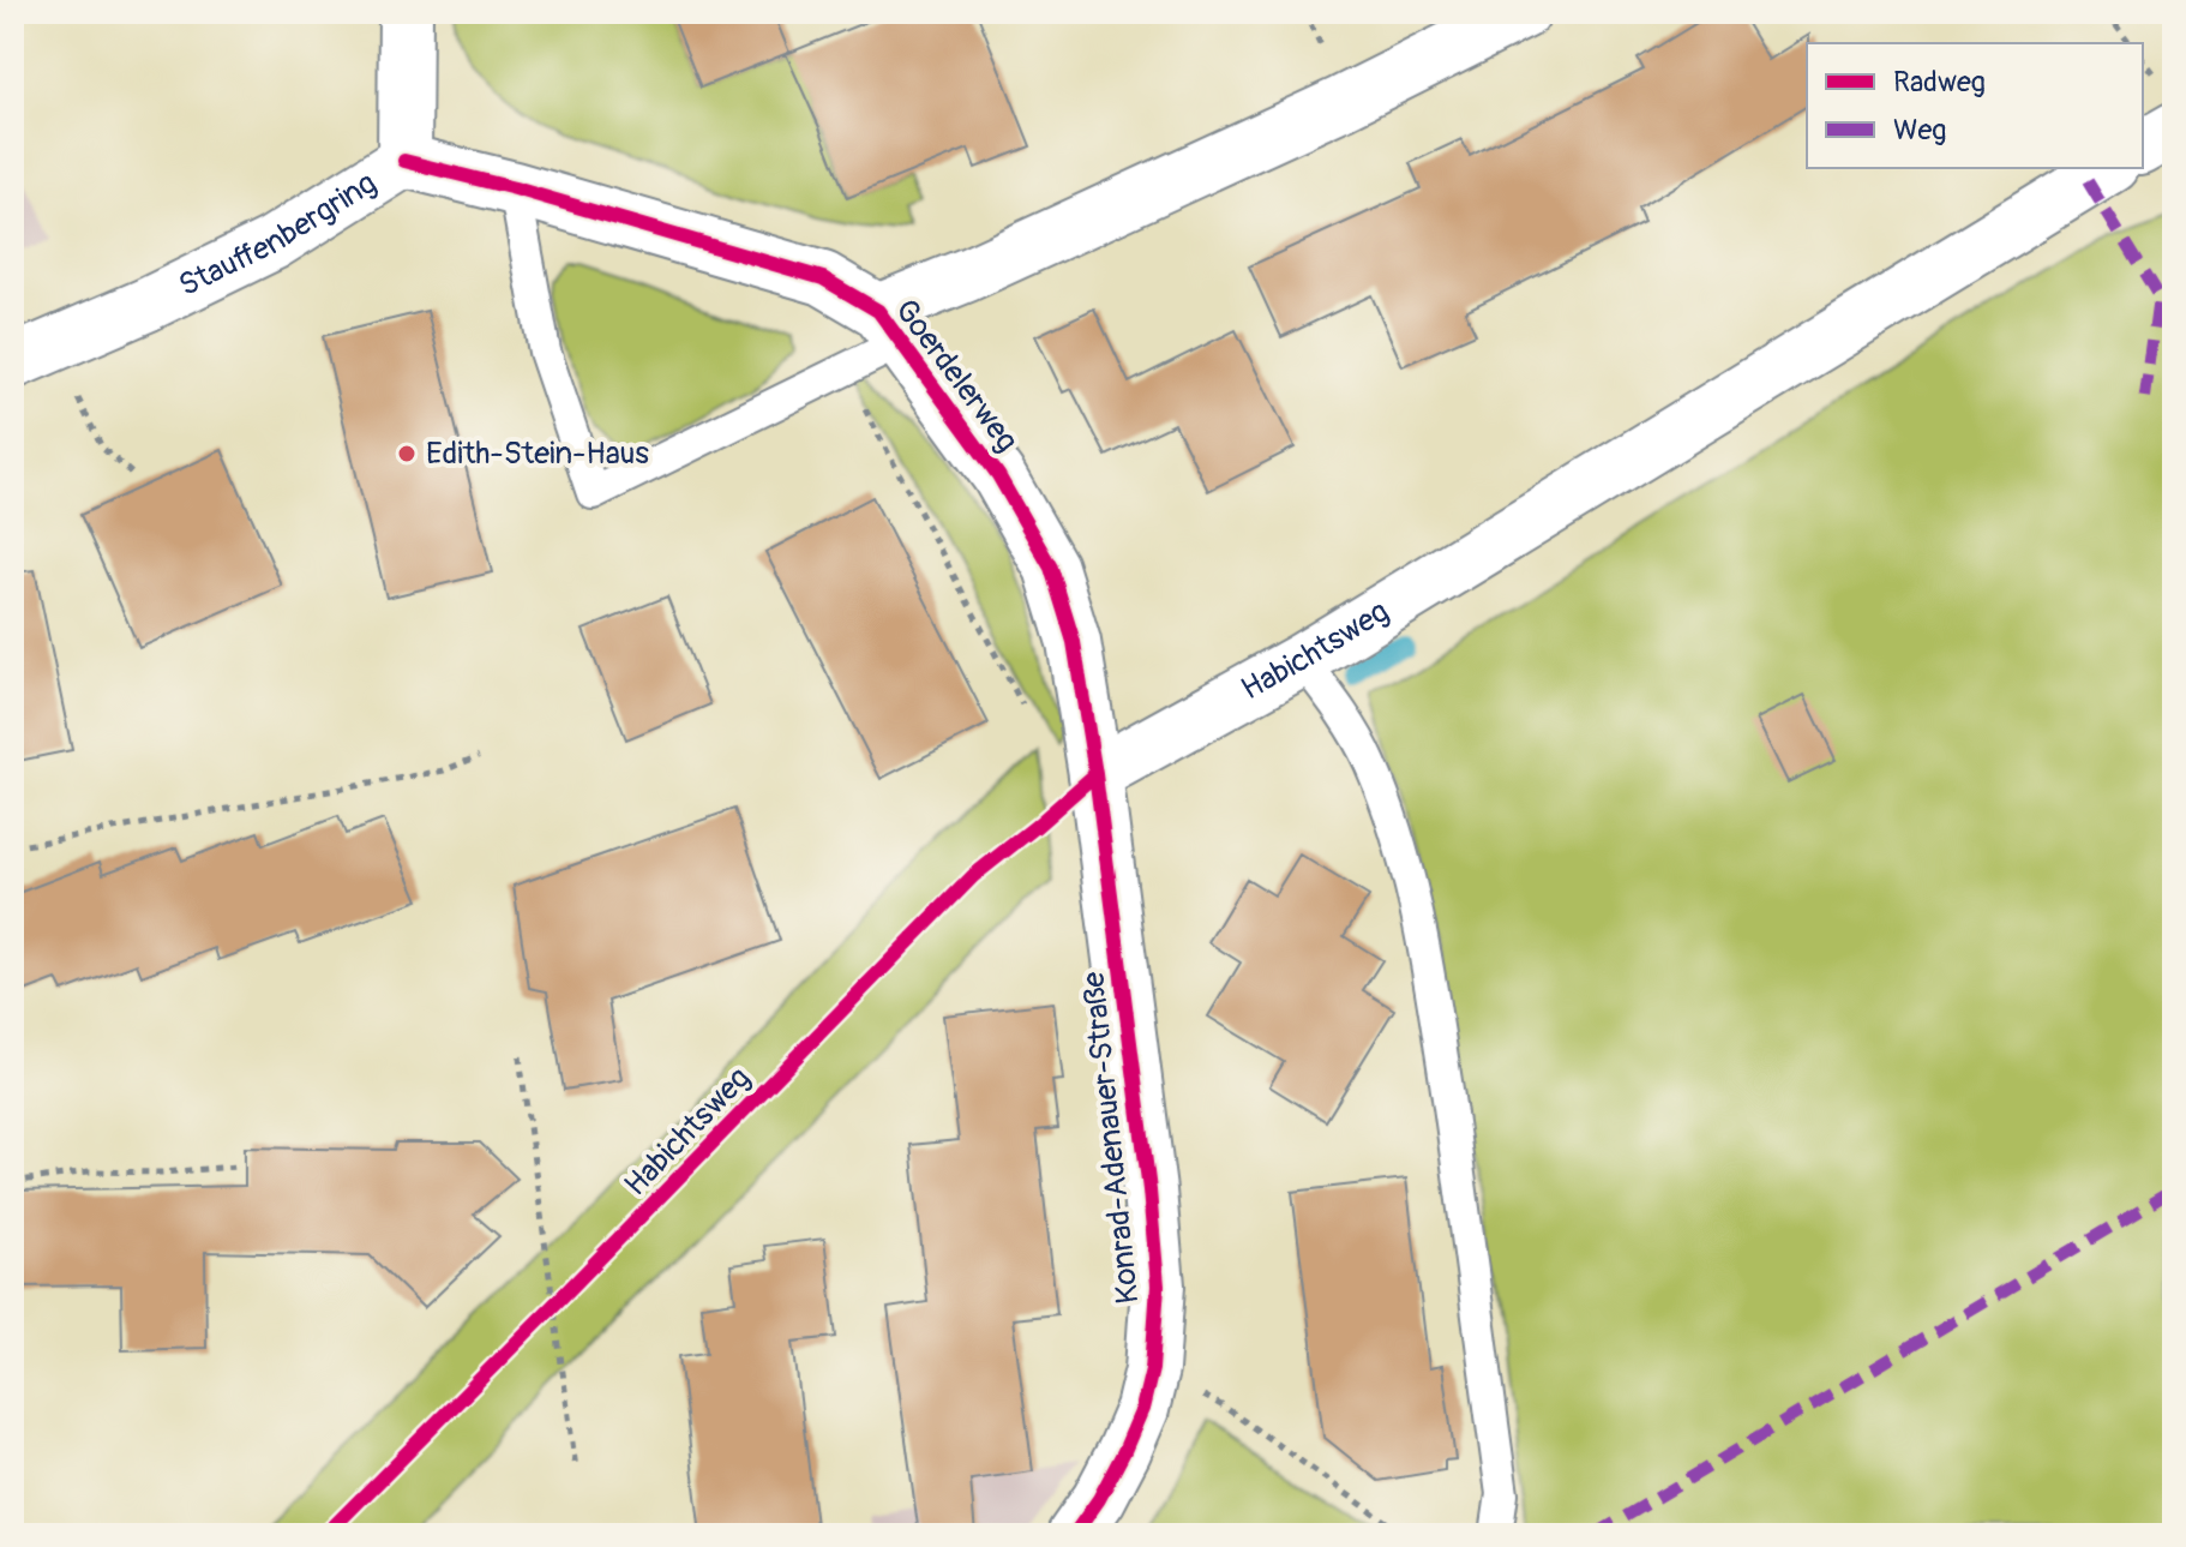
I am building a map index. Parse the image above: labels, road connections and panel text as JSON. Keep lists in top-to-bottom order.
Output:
{
  "streets": {
    "street": [
      "Stauffenbergring",
      "Goerdelerweg",
      "Habichtsweg",
      "Konrad-Adenauer-Straße"
    ]
  },
  "crossings": [
    ["Stauffenbergring", "Goerdelerweg"],
    ["Goerdelerweg", "Habichtsweg"],
    ["Goerdelerweg", "Konrad-Adenauer-Straße"],
    ["Habichtsweg", "Konrad-Adenauer-Straße"]
  ],
  "places": ["Edith-Stein-Haus"],
  "legend": ["Radweg", "Weg"]
}
